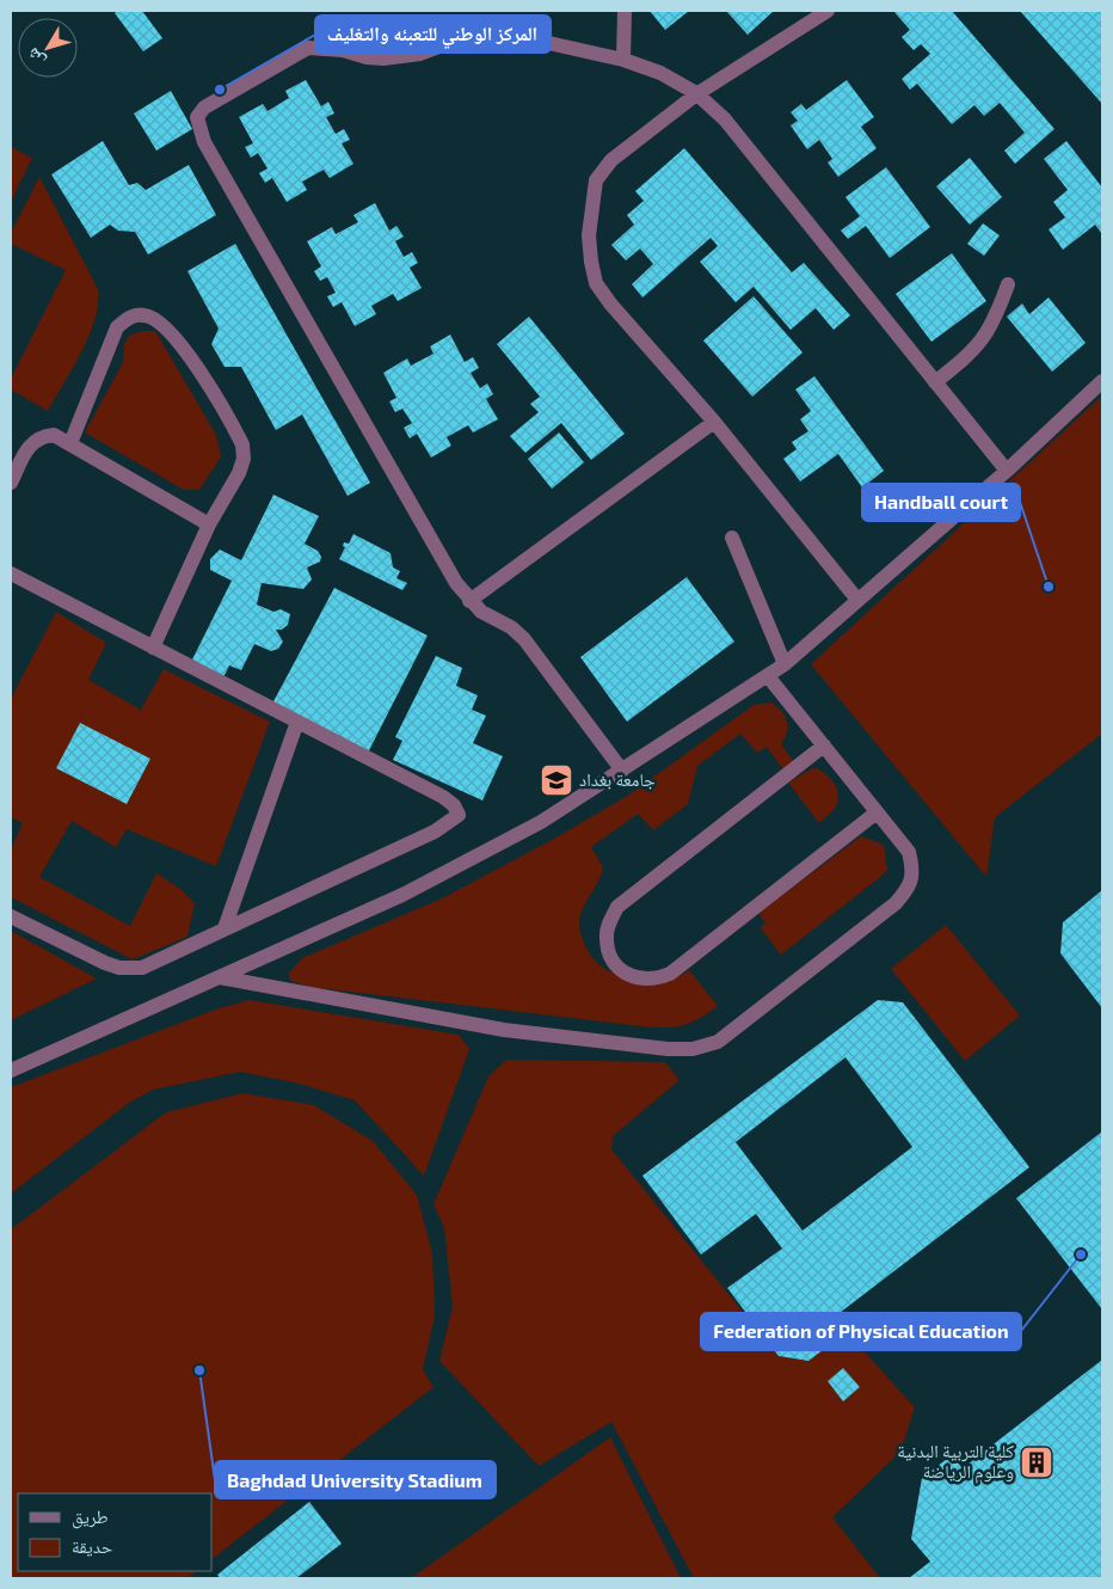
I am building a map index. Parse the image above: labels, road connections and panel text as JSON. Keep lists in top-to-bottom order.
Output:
{
  "places": {
    "other": [
      "المركز الوطني للتعبئه والتغليف",
      "Handball court",
      "Federation of Physical Education",
      "Baghdad University Stadium"
    ],
    "school or university": ["جامعة بغداد"],
    "building": ["كلية التربية البدنية وعلوم الرياضة"]
  },
  "legend": ["طريق", "حديقة"],
  "north": "bottom left"
}
